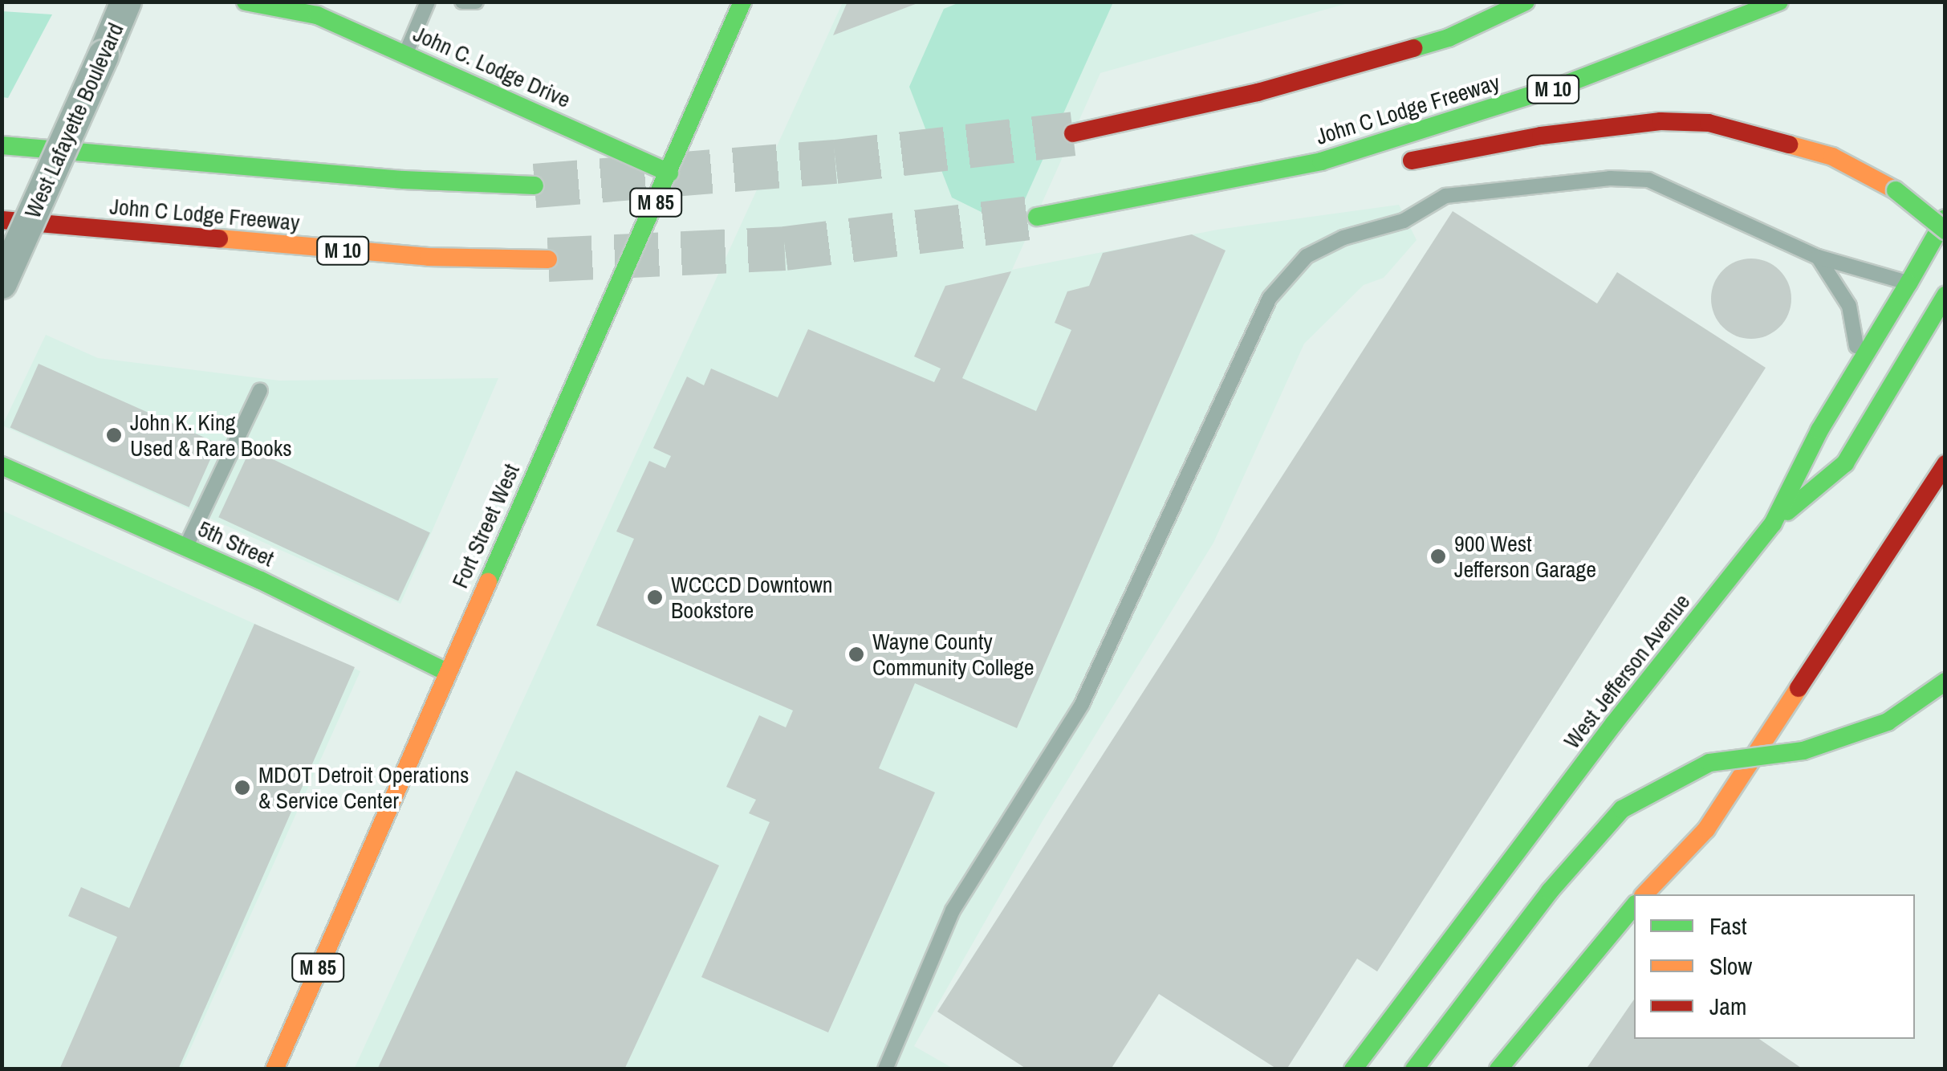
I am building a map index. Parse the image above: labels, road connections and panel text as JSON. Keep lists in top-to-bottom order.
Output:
{
  "streets": {
    "main road": [
      "John C. Lodge Drive",
      "M 10",
      "John C Lodge Freeway",
      "M 85",
      "Fort Street West",
      "5th Street",
      "West Jefferson Avenue"
    ],
    "street": ["West Lafayette Boulevard"]
  },
  "crossings": [
    ["John C. Lodge Drive", "Fort Street West"],
    ["Fort Street West", "5th Street"]
  ],
  "places": [
    "John K. King Used & Rare Books",
    "900 West Jefferson Garage",
    "WCCCD Downtown Bookstore",
    "Wayne County Community College",
    "MDOT Detroit Operations & Service Center"
  ],
  "legend": ["Fast", "Slow", "Jam"]
}
